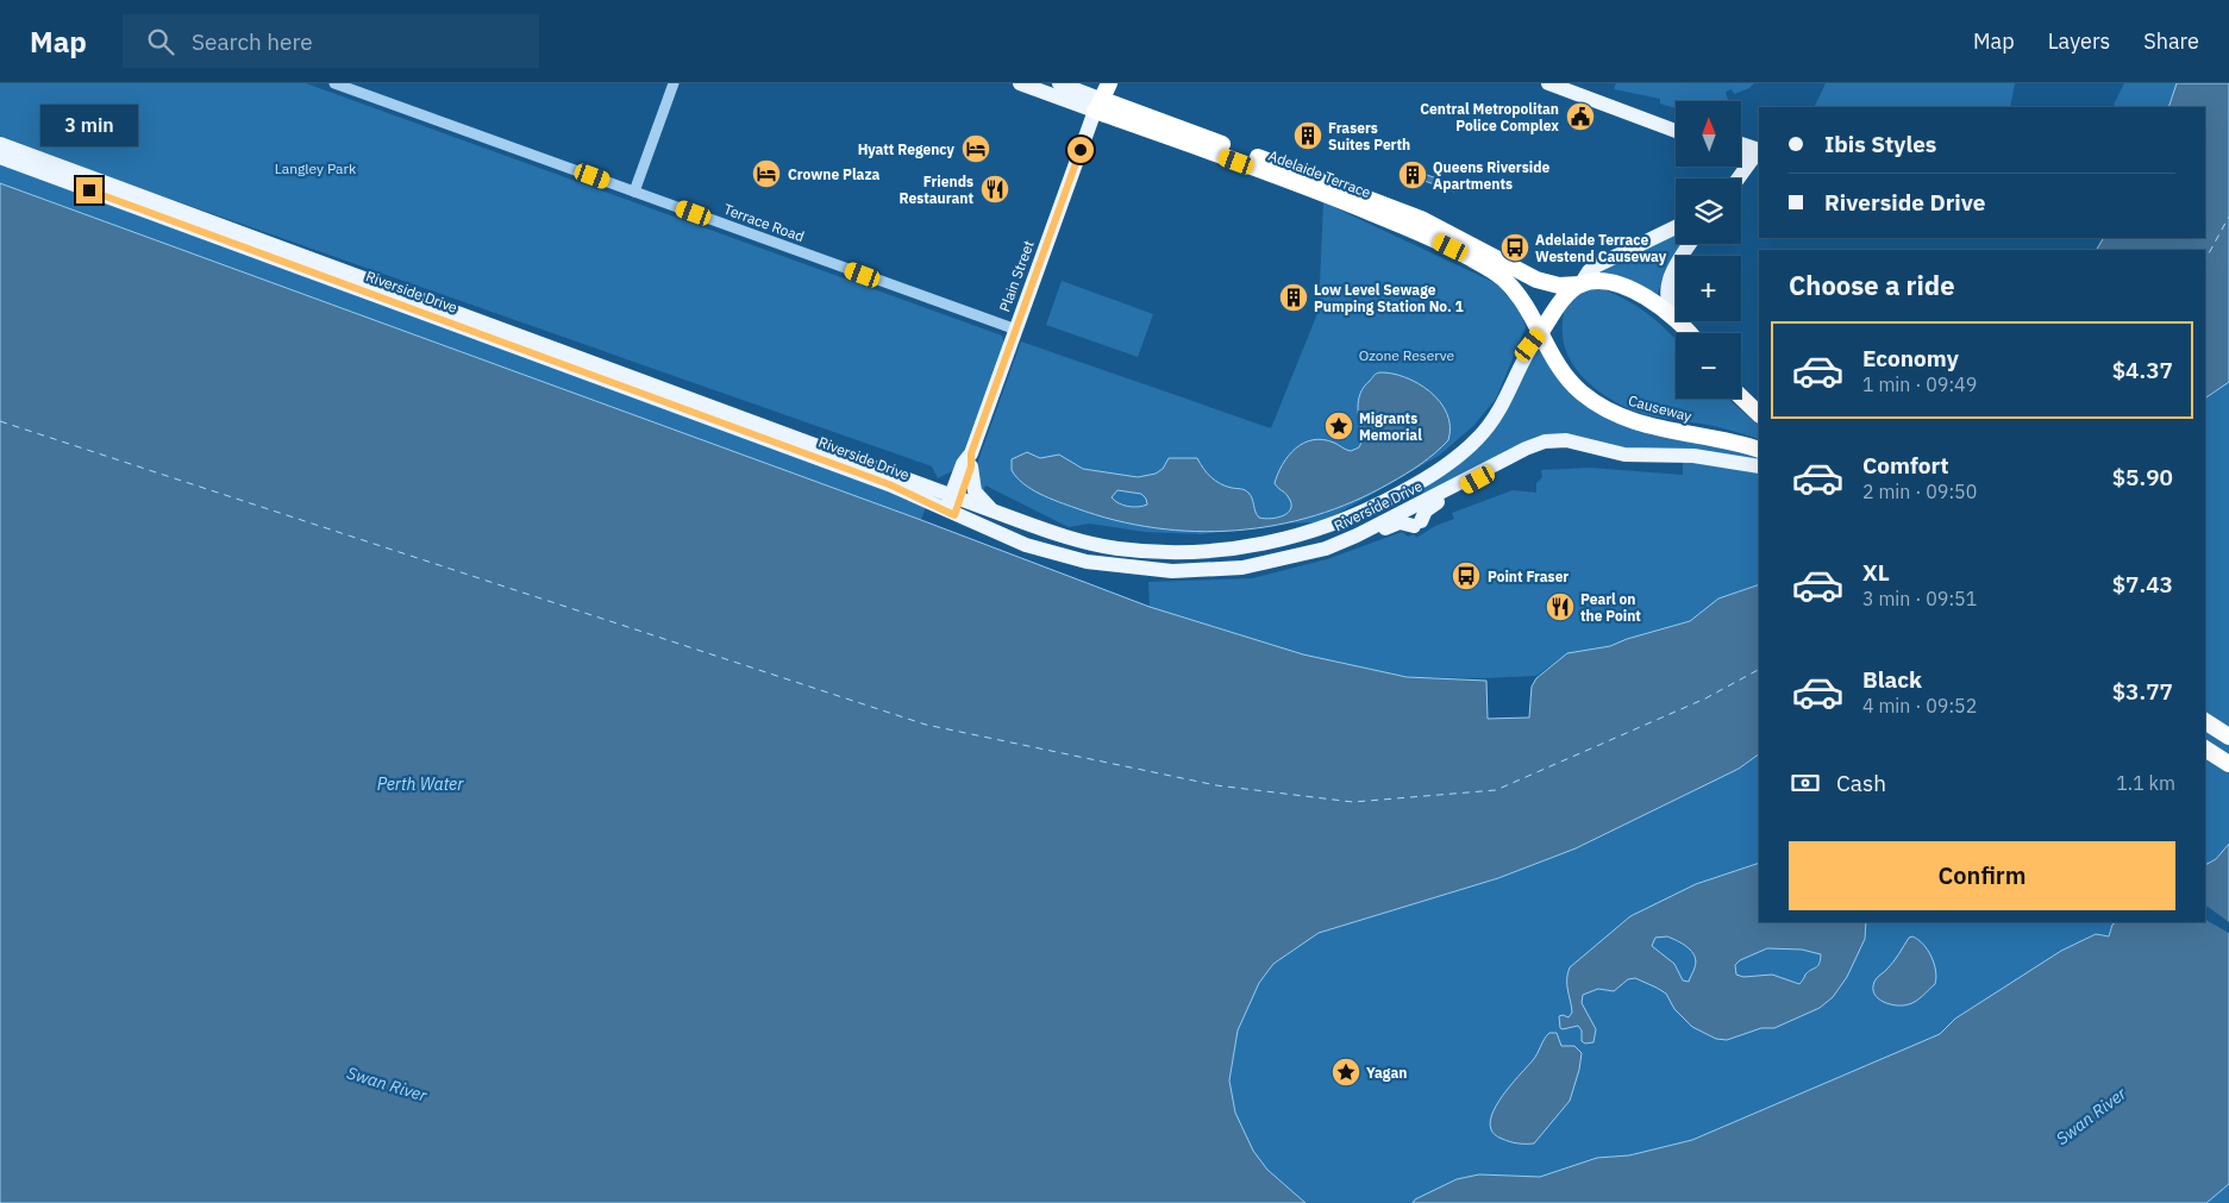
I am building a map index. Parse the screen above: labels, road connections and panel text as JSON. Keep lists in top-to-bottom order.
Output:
{
  "streets": {
    "highway": ["Adelaide Terrace", "Plain Street", "Causeway"],
    "main road": ["Riverside Drive"],
    "street": ["Terrace Road"]
  },
  "crossings": [
    ["Adelaide Terrace", "Plain Street"],
    ["Adelaide Terrace", "Riverside Drive"],
    ["Adelaide Terrace", "Causeway"],
    ["Terrace Road", "Plain Street"],
    ["Plain Street", "Riverside Drive"],
    ["Riverside Drive", "Causeway"]
  ],
  "water": ["Perth Water", "Swan River"],
  "parks": ["Langley Park", "Ozone Reserve"],
  "places": {
    "public building": ["Central Metropolitan Police Complex"],
    "building": ["Frasers Suites Perth", "Queens Riverside Apartments", "Low Level Sewage Pumping Station No. 1"],
    "hotel": ["Hyatt Regency", "Crowne Plaza"],
    "restaurant": ["Friends Restaurant", "Pearl on the Point"],
    "bus stop": ["Adelaide Terrace Westend Causeway", "Point Fraser"],
    "place": ["Migrants Memorial", "Yagan"]
  },
  "north": "top",
  "page": {
    "header": "Map",
    "search": "Search here",
    "nav": ["Map", "Layers", "Share"],
    "map_buttons": ["+", "−"],
    "bubble": "3 min",
    "banner": ["Ibis Styles", "Riverside Drive"],
    "heading": "Choose a ride",
    "list": [
      {
        "name": "Economy",
        "note": "1 min · 09:49",
        "value": "$4.37"
      },
      {
        "name": "Comfort",
        "note": "2 min · 09:50",
        "value": "$5.90"
      },
      {
        "name": "XL",
        "note": "3 min · 09:51",
        "value": "$7.43"
      },
      {
        "name": "Black",
        "note": "4 min · 09:52",
        "value": "$3.77"
      }
    ],
    "pay": ["Cash", "1.1 km"],
    "buttons": "Confirm"
  }
}
